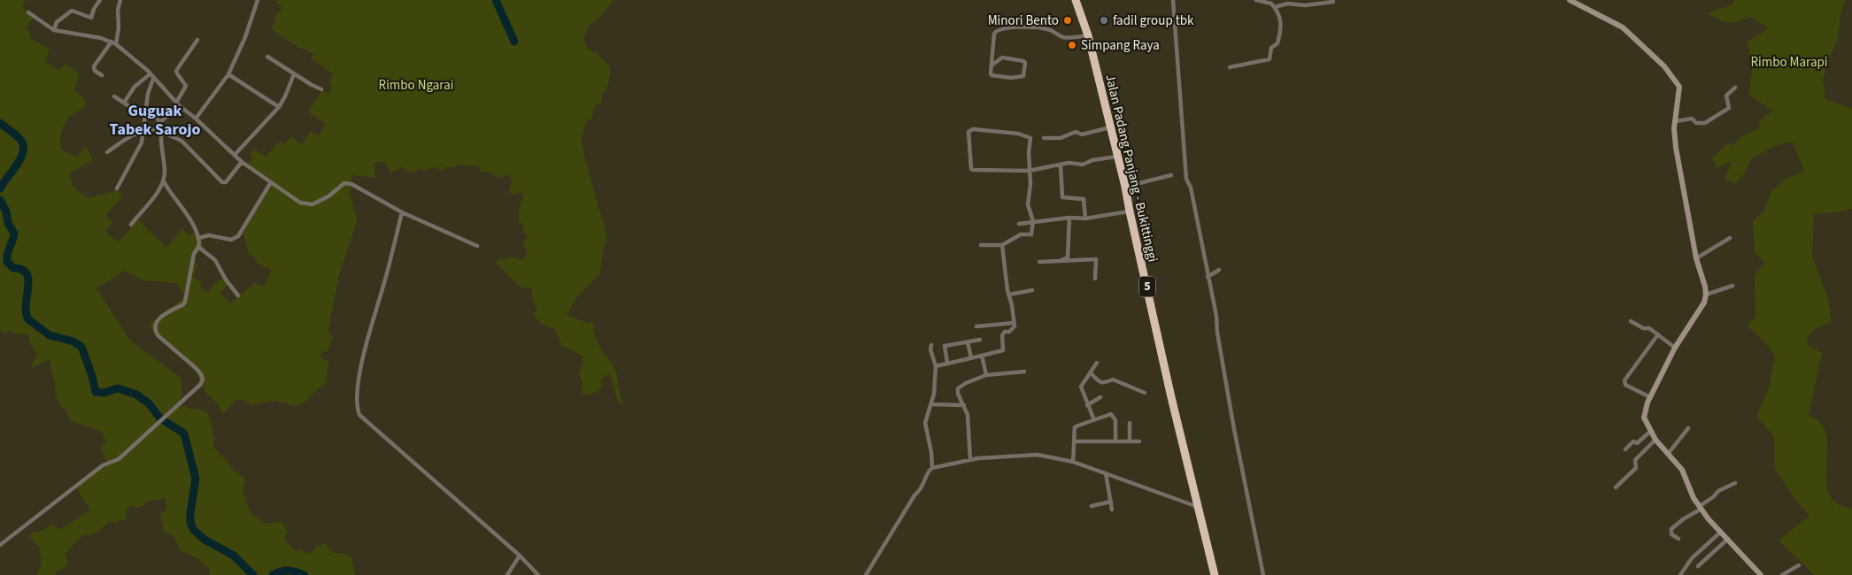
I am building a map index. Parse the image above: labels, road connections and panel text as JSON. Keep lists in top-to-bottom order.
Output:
{
  "streets": {
    "highway": ["Jalan Padang Panjang - Bukittinggi", "5"]
  },
  "districts": ["Guguak Tabek Sarojo"],
  "parks": ["Rimbo Marapi", "Rimbo Ngarai"],
  "places": ["Minori Bento", "fadil group tbk", "Simpang Raya"]
}
